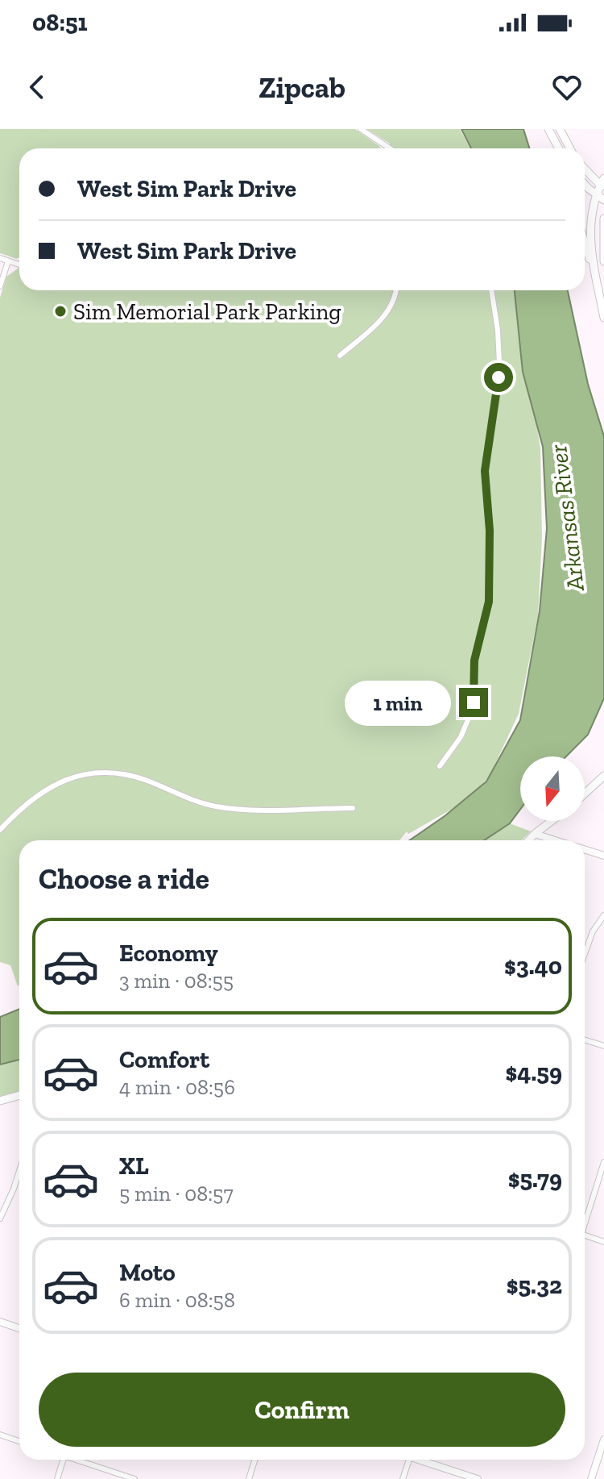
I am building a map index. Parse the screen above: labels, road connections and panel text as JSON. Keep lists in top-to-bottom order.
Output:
{
  "water": ["Arkansas River"],
  "places": ["Sim Memorial Park Parking"],
  "north": "bottom",
  "page": {
    "status": "08:51",
    "header": "Zipcab",
    "banner": ["West Sim Park Drive", "West Sim Park Drive"],
    "bubble": "1 min",
    "heading": "Choose a ride",
    "list": [
      {
        "name": "Economy",
        "note": "3 min · 08:55",
        "value": "$3.40"
      },
      {
        "name": "Comfort",
        "note": "4 min · 08:56",
        "value": "$4.59"
      },
      {
        "name": "XL",
        "note": "5 min · 08:57",
        "value": "$5.79"
      },
      {
        "name": "Moto",
        "note": "6 min · 08:58",
        "value": "$5.32"
      }
    ],
    "buttons": "Confirm"
  }
}
